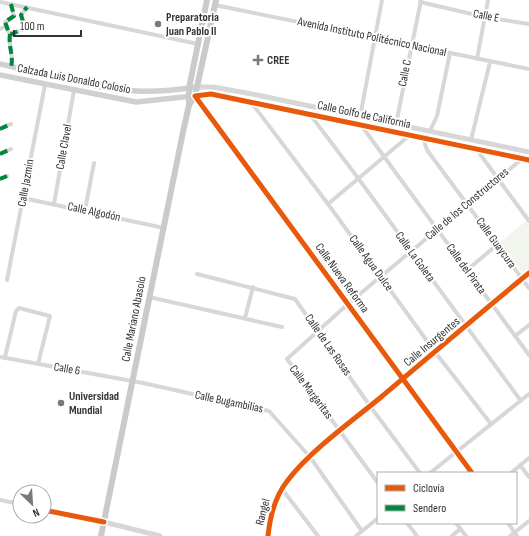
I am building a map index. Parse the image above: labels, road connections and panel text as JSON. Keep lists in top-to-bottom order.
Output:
{
  "streets": {
    "main road": ["Calzada Luis Donaldo Colosio", "Calle Mariano Abasolo"],
    "street": [
      "Calle E",
      "Avenida Instituto Politécnico Nacional",
      "Calle C",
      "Calle Golfo de California",
      "Calle Clavel",
      "Calle Jazmín",
      "Calle de los Constructores",
      "Calle Algodón",
      "Calle Guaycura",
      "Calle La Goleta",
      "Calle Agua Dulce",
      "Calle del Pirata",
      "Calle Nueva Reforma",
      "Calle Insurgentes",
      "Calle de Las Rosas",
      "Calle 6",
      "Calle Margaritas",
      "Calle Bugambilias",
      "Rangel"
    ]
  },
  "crossings": [
    ["Calle E", "Calle C"],
    ["Avenida Instituto Politécnico Nacional", "Calle C"],
    ["Calle C", "Calle Golfo de California"],
    ["Calzada Luis Donaldo Colosio", "Calle Golfo de California"],
    ["Calzada Luis Donaldo Colosio", "Calle Clavel"],
    ["Calzada Luis Donaldo Colosio", "Calle Jazmín"],
    ["Calzada Luis Donaldo Colosio", "Calle Nueva Reforma"],
    ["Calle Golfo de California", "Calle de los Constructores"],
    ["Calle Golfo de California", "Calle Guaycura"],
    ["Calle Golfo de California", "Calle La Goleta"],
    ["Calle Golfo de California", "Calle Agua Dulce"],
    ["Calle Golfo de California", "Calle del Pirata"],
    ["Calle Golfo de California", "Calle Nueva Reforma"],
    ["Calle Clavel", "Calle Algodón"],
    ["Calle Jazmín", "Calle Algodón"],
    ["Calle de los Constructores", "Calle Guaycura"],
    ["Calle de los Constructores", "Calle La Goleta"],
    ["Calle de los Constructores", "Calle Agua Dulce"],
    ["Calle de los Constructores", "Calle del Pirata"],
    ["Calle de los Constructores", "Calle Nueva Reforma"],
    ["Calle de los Constructores", "Calle de Las Rosas"],
    ["Calle de los Constructores", "Calle Margaritas"],
    ["Calle Algodón", "Calle Mariano Abasolo"],
    ["Calle Guaycura", "Calle Insurgentes"],
    ["Calle La Goleta", "Calle Insurgentes"],
    ["Calle Agua Dulce", "Calle Insurgentes"],
    ["Calle del Pirata", "Calle Insurgentes"],
    ["Calle Nueva Reforma", "Calle Insurgentes"],
    ["Calle Mariano Abasolo", "Calle 6"],
    ["Calle Mariano Abasolo", "Calle Bugambilias"],
    ["Calle Insurgentes", "Calle de Las Rosas"],
    ["Calle Insurgentes", "Calle Margaritas"],
    ["Calle Insurgentes", "Calle Bugambilias"],
    ["Calle Insurgentes", "Rangel"],
    ["Calle 6", "Calle Bugambilias"],
    ["Calle Bugambilias", "Rangel"]
  ],
  "places": {
    "other": ["Preparatoria Juan Pablo II", "Universidad Mundial"],
    "health": ["CREE"]
  },
  "legend": ["Ciclovía", "Sendero"],
  "scale_bar": "100 m",
  "north": "bottom right"
}
